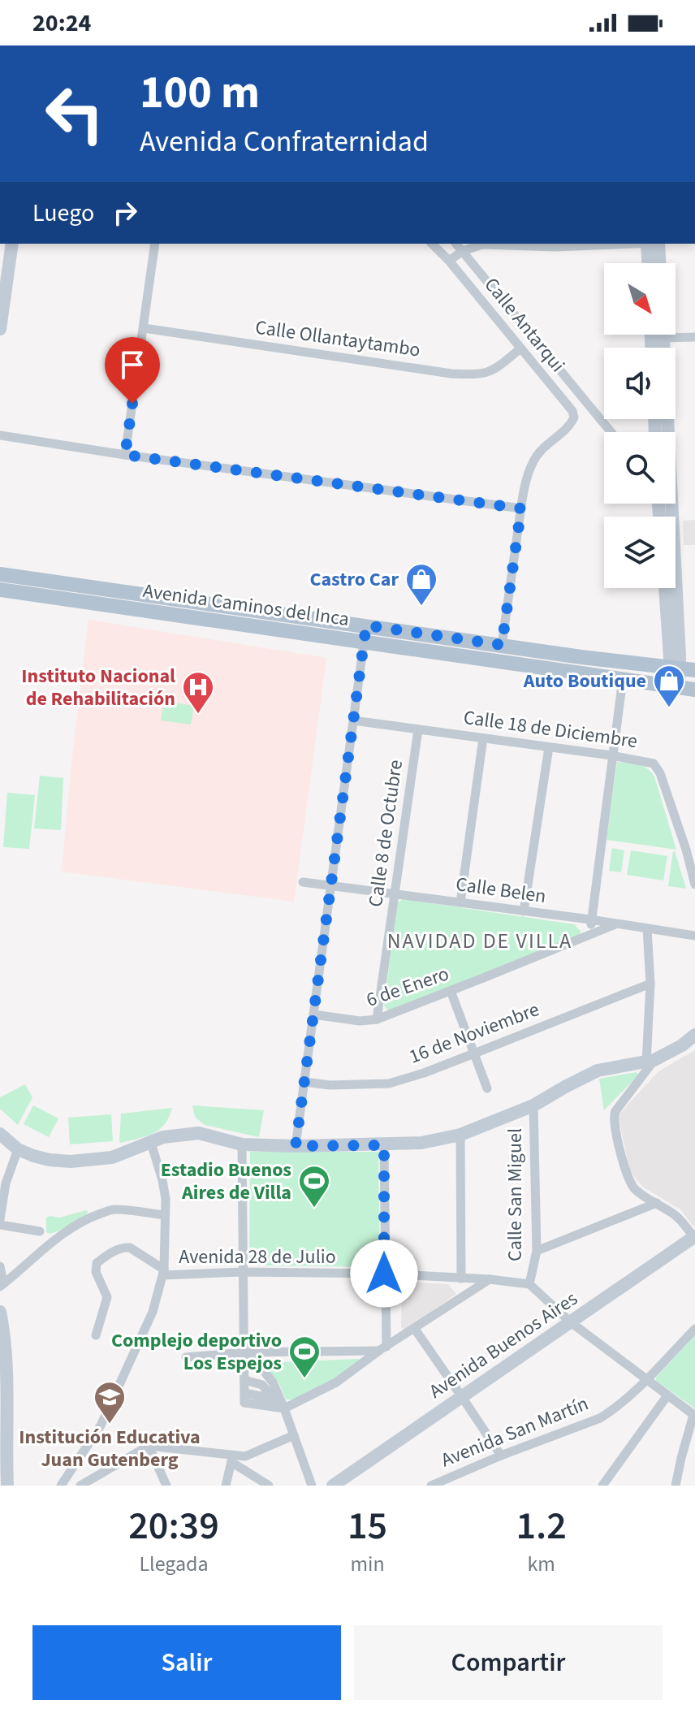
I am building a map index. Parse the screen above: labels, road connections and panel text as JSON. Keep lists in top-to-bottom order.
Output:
{
  "streets": {
    "main road": ["Avenida Caminos del Inca"],
    "street": [
      "Calle Antarqui",
      "Calle Ollantaytambo",
      "Calle 18 de Diciembre",
      "Calle 8 de Octubre",
      "Calle Belen",
      "6 de Enero",
      "16 de Noviembre",
      "Calle San Miguel",
      "Avenida 28 de Julio",
      "Avenida Buenos Aires",
      "Avenida San Martín"
    ]
  },
  "crossings": [
    ["Calle Antarqui", "Calle Ollantaytambo"],
    ["Calle 18 de Diciembre", "Calle 8 de Octubre"],
    ["Calle 8 de Octubre", "Calle Belen"],
    ["Calle 8 de Octubre", "6 de Enero"],
    ["Calle Belen", "6 de Enero"],
    ["Calle San Miguel", "Avenida 28 de Julio"]
  ],
  "districts": ["NAVIDAD DE VILLA"],
  "places": {
    "shop": ["Castro Car", "Auto Boutique"],
    "hospital": ["Instituto Nacional de Rehabilitación"],
    "sports": ["Estadio Buenos Aires de Villa", "Complejo deportivo Los Espejos"],
    "school or university": ["Institución Educativa Juan Gutenberg"]
  },
  "north": "bottom right",
  "page": {
    "status": "20:24",
    "turn": ["100 m", "Avenida Confraternidad"],
    "then": "Luego",
    "eta": [
      "20:39",
      "Llegada",
      "15",
      "min",
      "1.2",
      "km"
    ],
    "buttons": ["Salir", "Compartir"]
  }
}
